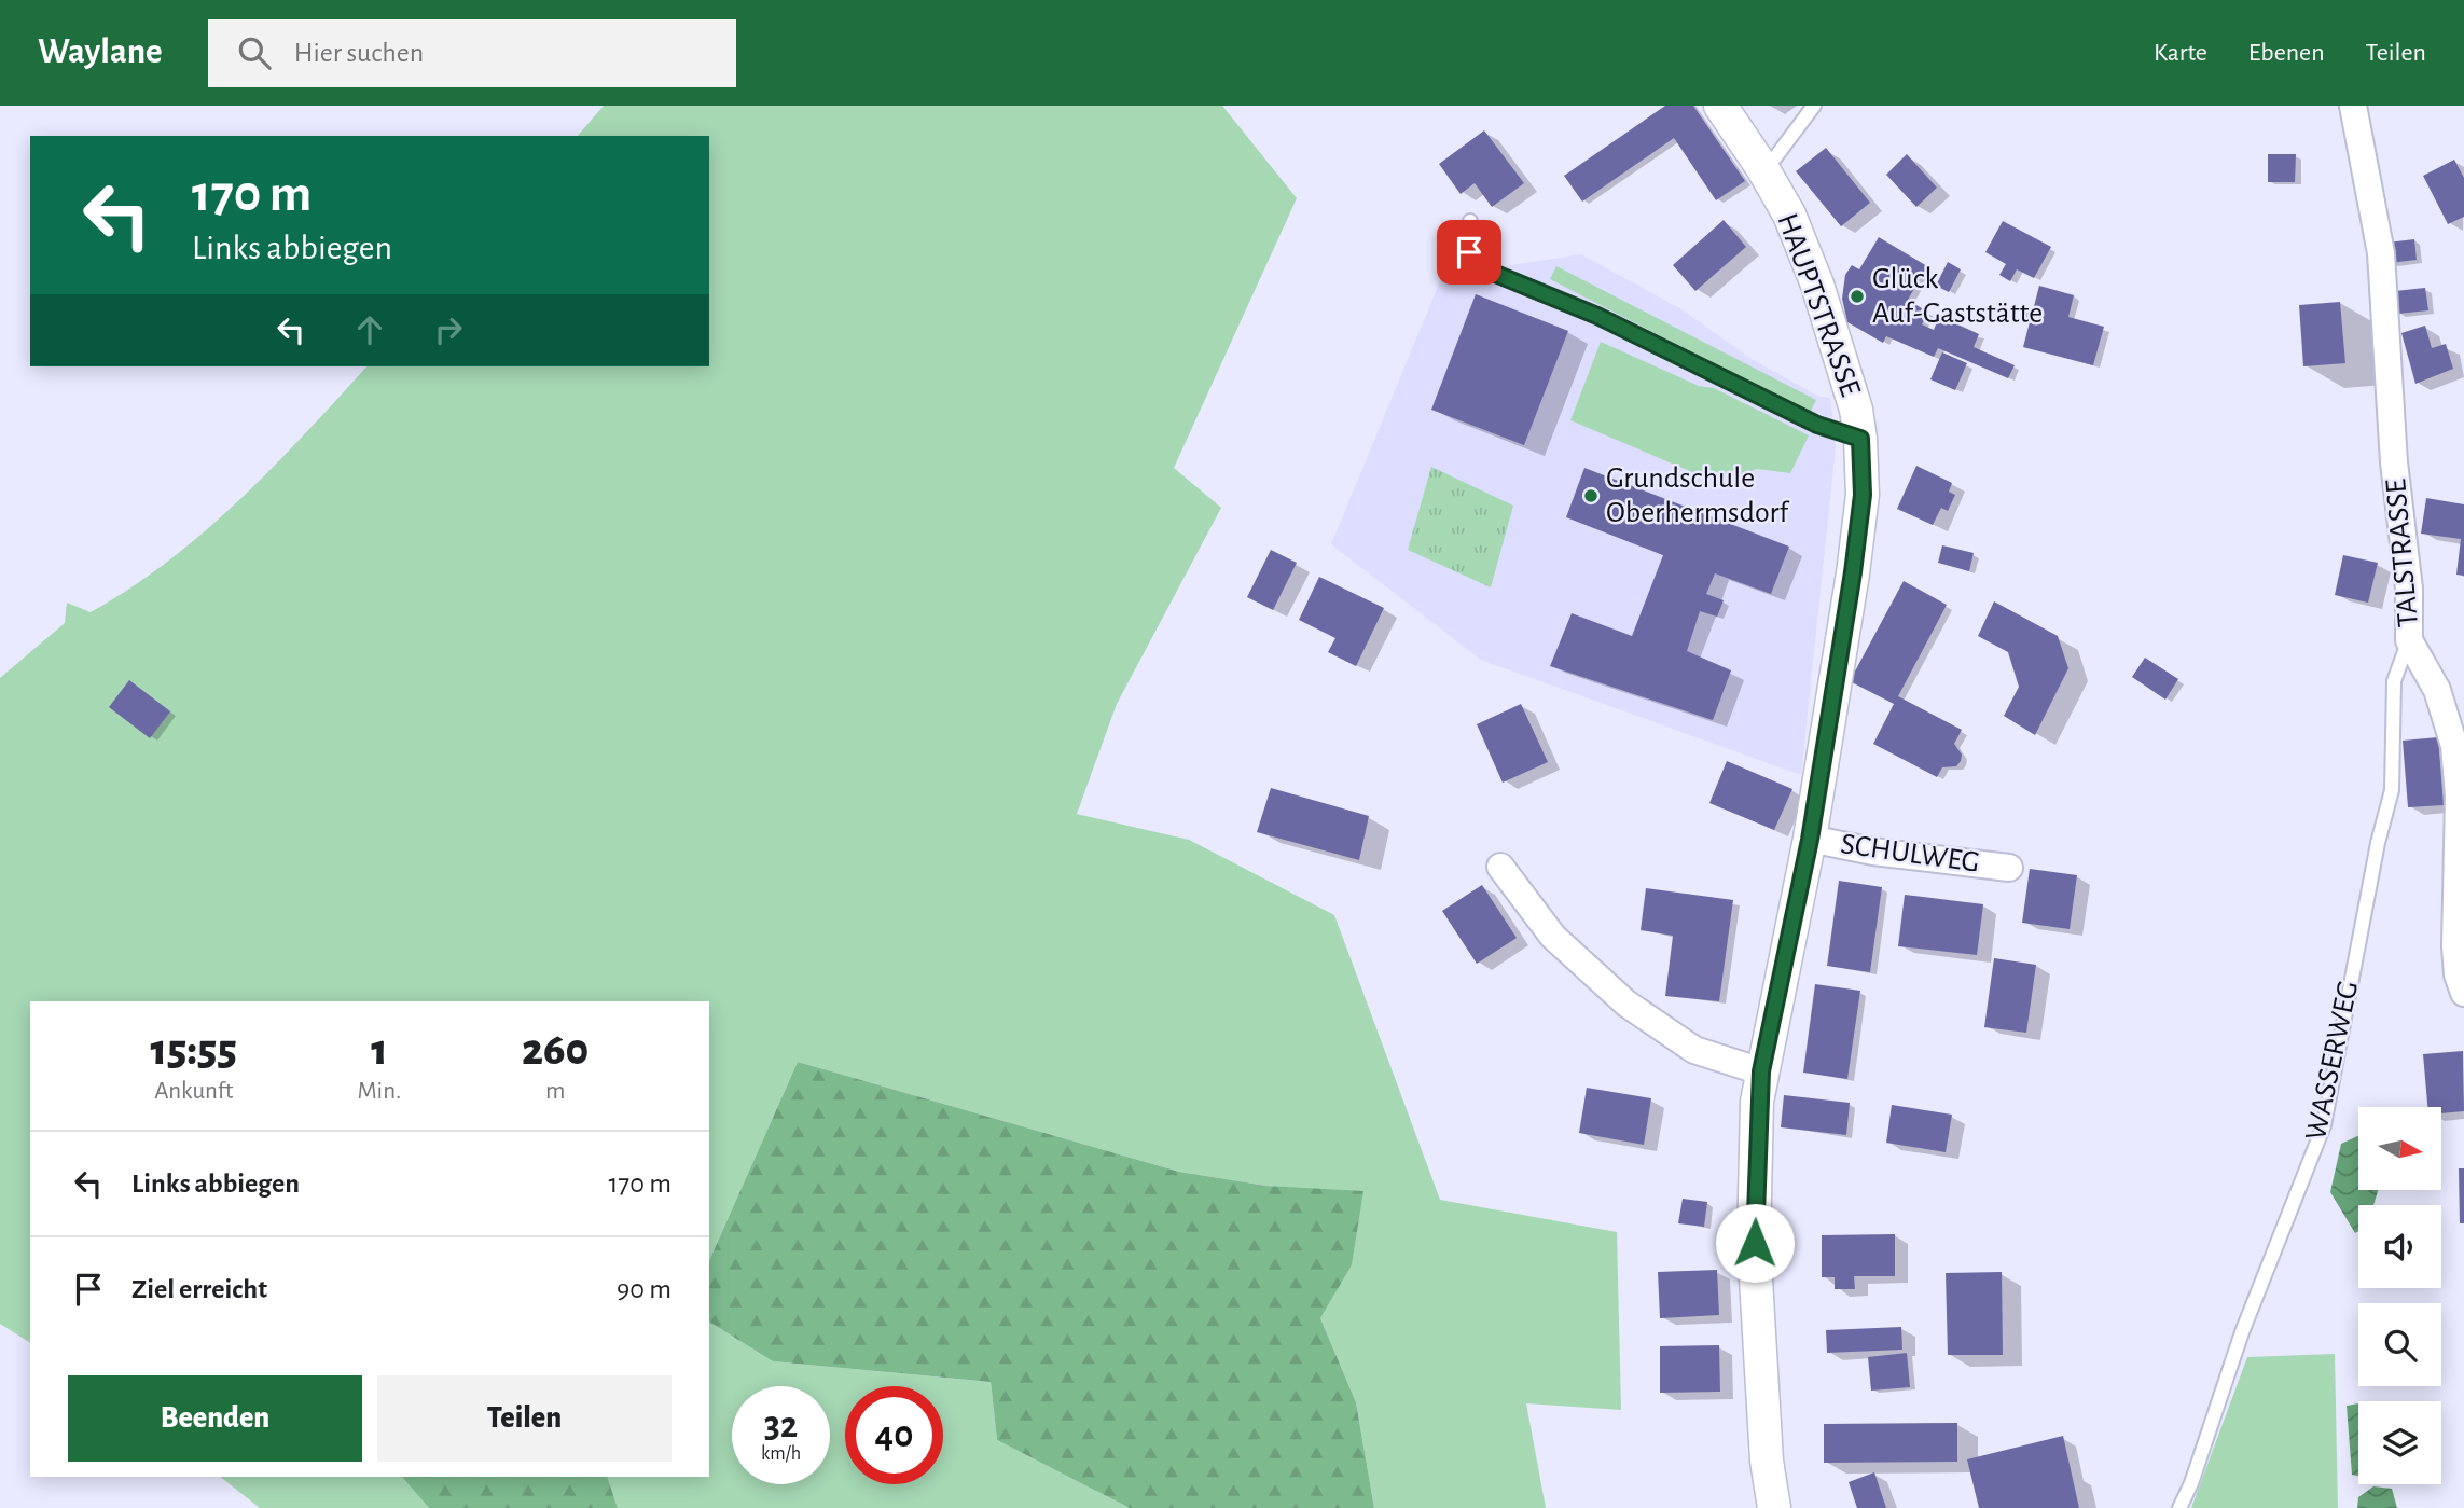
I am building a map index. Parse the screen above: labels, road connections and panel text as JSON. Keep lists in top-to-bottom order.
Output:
{
  "streets": {
    "street": ["HAUPTSTRASSE", "TALSTRASSE", "SCHULWEG"],
    "lane": ["WASSERWEG"]
  },
  "crossings": [
    ["HAUPTSTRASSE", "SCHULWEG"],
    ["TALSTRASSE", "WASSERWEG"]
  ],
  "places": ["Glück Auf-Gaststätte", "Grundschule Oberhermsdorf"],
  "north": "right",
  "page": {
    "header": "Waylane",
    "search": "Hier suchen",
    "nav": ["Karte", "Ebenen", "Teilen"],
    "turn": ["170 m", "Links abbiegen"],
    "eta": [
      "15:55",
      "Ankunft",
      "1",
      "Min.",
      "260",
      "m"
    ],
    "list": [
      {
        "name": "Links abbiegen",
        "value": "170 m"
      },
      {
        "name": "Ziel erreicht",
        "value": "90 m"
      }
    ],
    "buttons": ["Beenden", "Teilen"],
    "speed": "32 km/h",
    "limit": "40"
  }
}
